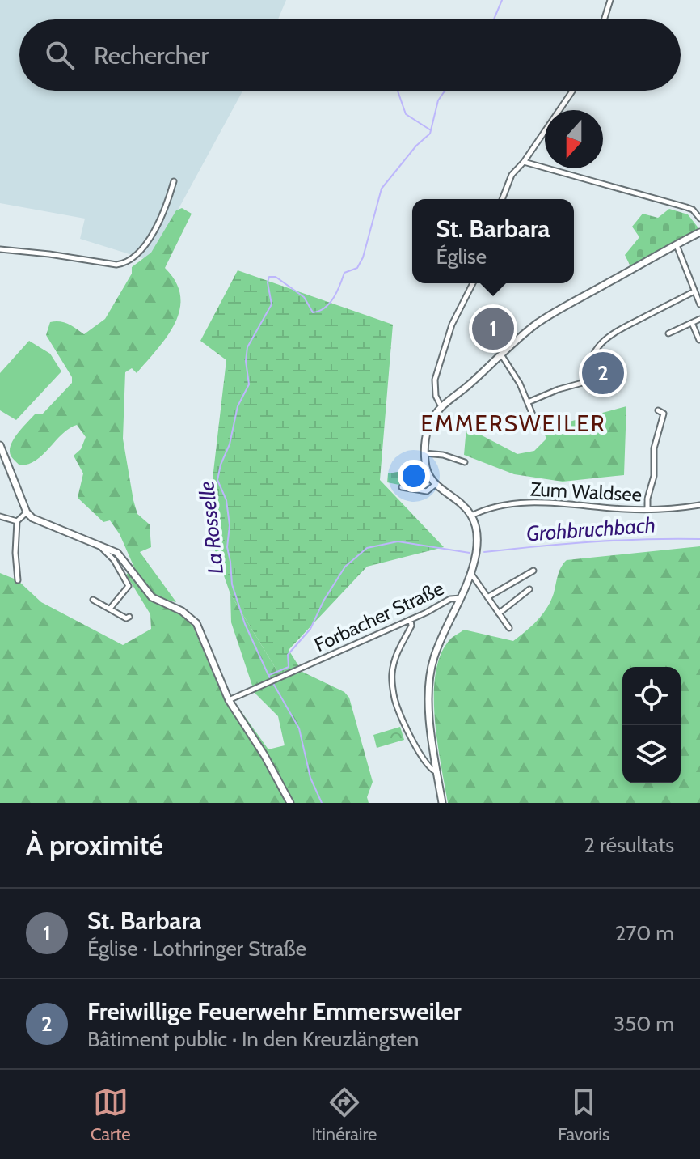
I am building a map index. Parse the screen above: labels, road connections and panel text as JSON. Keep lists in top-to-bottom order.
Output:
{
  "streets": {
    "street": ["Zum Waldsee", "Forbacher Straße"]
  },
  "districts": ["EMMERSWEILER"],
  "water": ["La Rosselle", "Grohbruchbach"],
  "north": "bottom",
  "page": {
    "search": "Rechercher",
    "popup": ["St. Barbara", "Église"],
    "pins": ["1", "2"],
    "heading": ["À proximité", "2 résultats"],
    "list": [
      {
        "mark": "1",
        "name": "St. Barbara",
        "note": "Église · Lothringer Straße",
        "value": "270 m"
      },
      {
        "mark": "2",
        "name": "Freiwillige Feuerwehr Emmersweiler",
        "note": "Bâtiment public · In den Kreuzlängten",
        "value": "350 m"
      }
    ],
    "nav": ["Carte", "Itinéraire", "Favoris"]
  }
}
